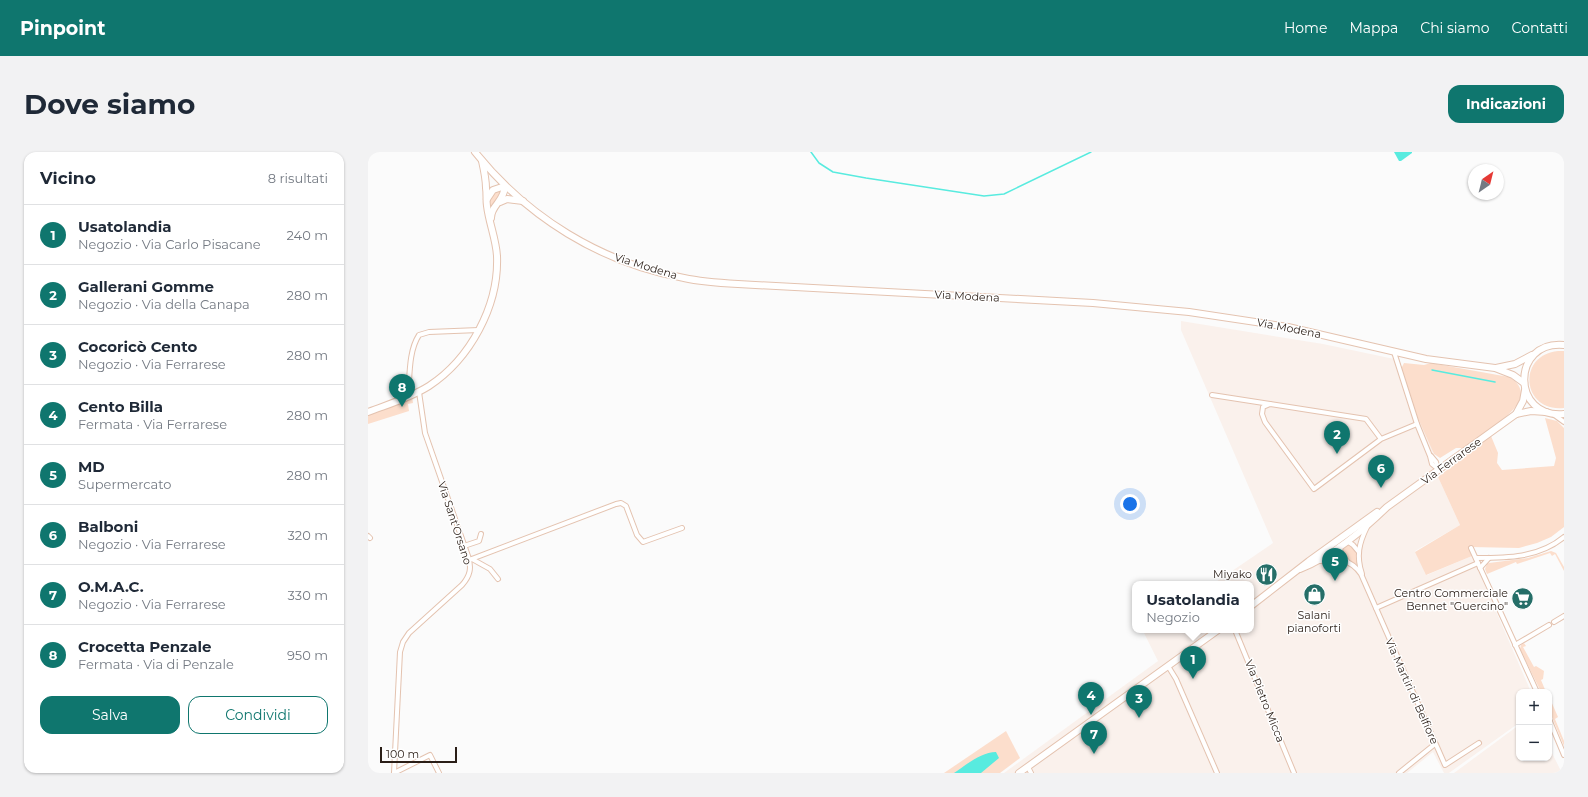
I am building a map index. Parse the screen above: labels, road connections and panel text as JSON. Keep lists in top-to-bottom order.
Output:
{
  "streets": {
    "main road": ["Via Modena", "Via Ferrarese"],
    "street": ["Via Sant'Orsano", "Via Martiri di Belfiore", "Via Pietro Micca"]
  },
  "crossings": [
    ["Via Ferrarese", "Via Martiri di Belfiore"]
  ],
  "places": {
    "restaurant": ["Miyako"],
    "shop": ["Salani pianoforti"],
    "supermarket": ["Centro Commerciale Bennet \"Guercino\""]
  },
  "scale_bar": "100 m",
  "north": "top right",
  "page": {
    "header": "Pinpoint",
    "nav": [
      "Home",
      "Mappa",
      "Chi siamo",
      "Contatti"
    ],
    "buttons": [
      "Indicazioni",
      ["Salva", "Condividi"]
    ],
    "title": "Dove siamo",
    "heading": ["Vicino", "8 risultati"],
    "list": [
      {
        "mark": "1",
        "name": "Usatolandia",
        "note": "Negozio · Via Carlo Pisacane",
        "value": "240 m"
      },
      {
        "mark": "2",
        "name": "Gallerani Gomme",
        "note": "Negozio · Via della Canapa",
        "value": "280 m"
      },
      {
        "mark": "3",
        "name": "Cocoricò Cento",
        "note": "Negozio · Via Ferrarese",
        "value": "280 m"
      },
      {
        "mark": "4",
        "name": "Cento Billa",
        "note": "Fermata · Via Ferrarese",
        "value": "280 m"
      },
      {
        "mark": "5",
        "name": "MD",
        "note": "Supermercato",
        "value": "280 m"
      },
      {
        "mark": "6",
        "name": "Balboni",
        "note": "Negozio · Via Ferrarese",
        "value": "320 m"
      },
      {
        "mark": "7",
        "name": "O.M.A.C.",
        "note": "Negozio · Via Ferrarese",
        "value": "330 m"
      },
      {
        "mark": "8",
        "name": "Crocetta Penzale",
        "note": "Fermata · Via di Penzale",
        "value": "950 m"
      }
    ],
    "pins": [
      "8",
      "2",
      "6",
      "5",
      "1",
      "4",
      "3",
      "7"
    ],
    "popup": ["Usatolandia", "Negozio"],
    "map_buttons": ["+", "−"],
    "scale": "100 m"
  }
}
